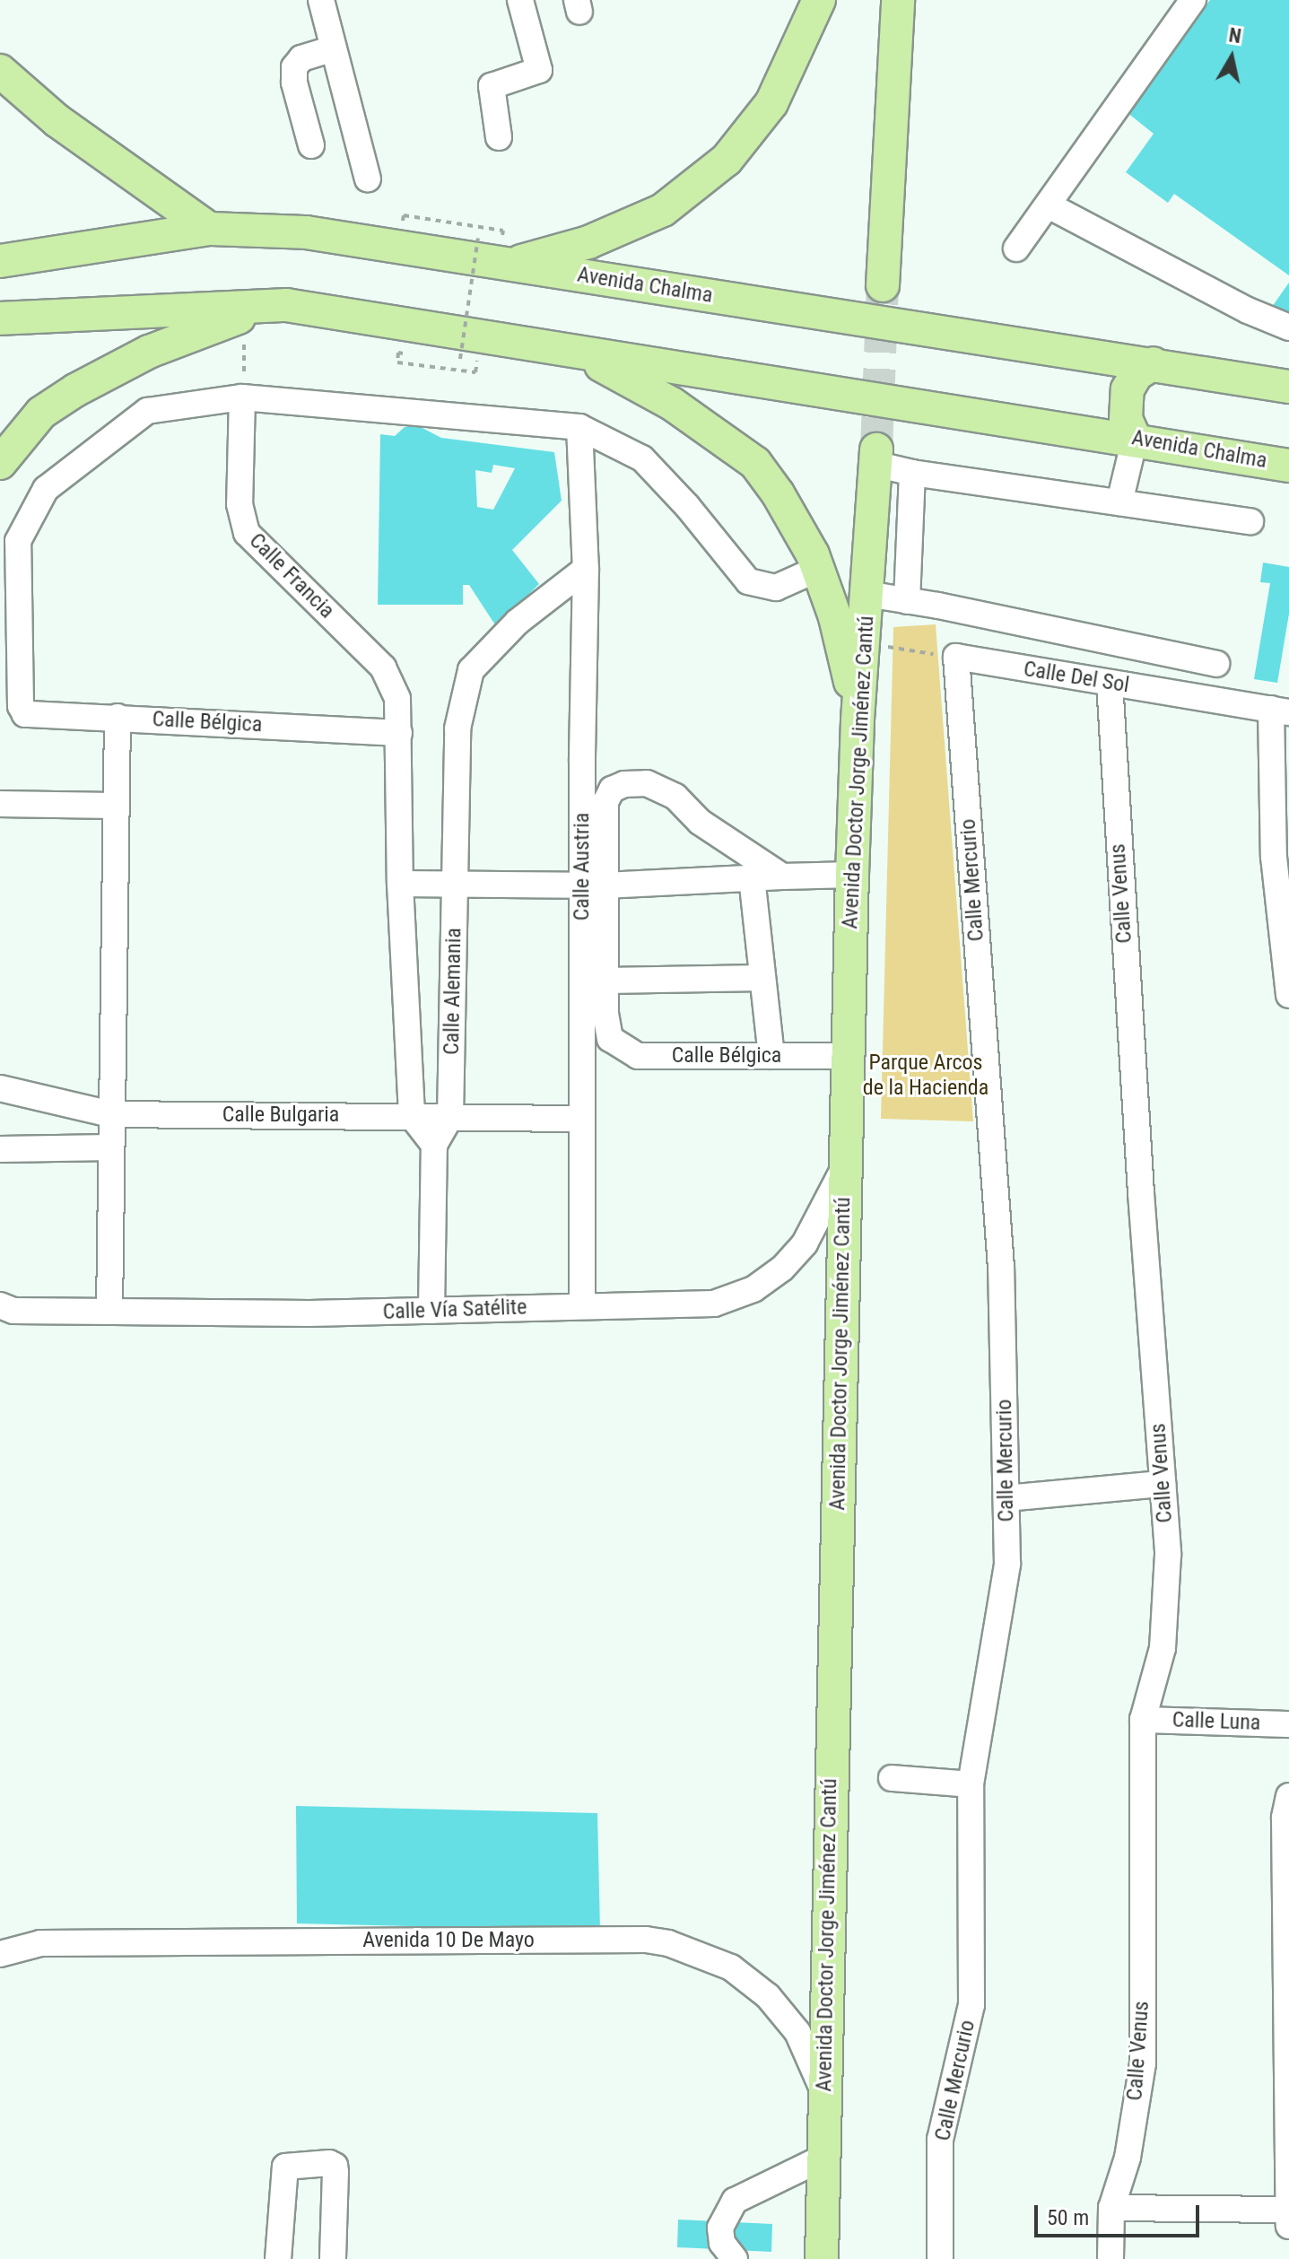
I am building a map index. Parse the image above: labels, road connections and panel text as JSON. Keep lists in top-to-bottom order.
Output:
{
  "streets": {
    "main road": ["Avenida Chalma", "Avenida Doctor Jorge Jiménez Cantú"],
    "street": [
      "Calle Francia",
      "Calle Del Sol",
      "Calle Bélgica",
      "Calle Austria",
      "Calle Mercurio",
      "Calle Venus",
      "Calle Alemania",
      "Calle Bulgaria",
      "Calle Vía Satélite",
      "Calle Luna",
      "Avenida 10 De Mayo"
    ]
  },
  "crossings": [
    ["Calle Francia", "Calle Bélgica"],
    ["Calle Francia", "Calle Bulgaria"],
    ["Calle Del Sol", "Calle Mercurio"],
    ["Calle Del Sol", "Calle Venus"],
    ["Calle Bélgica", "Avenida Doctor Jorge Jiménez Cantú"],
    ["Avenida Doctor Jorge Jiménez Cantú", "Calle Vía Satélite"],
    ["Avenida Doctor Jorge Jiménez Cantú", "Avenida 10 De Mayo"],
    ["Calle Austria", "Calle Alemania"],
    ["Calle Austria", "Calle Bulgaria"],
    ["Calle Austria", "Calle Vía Satélite"],
    ["Calle Venus", "Calle Luna"],
    ["Calle Alemania", "Calle Bulgaria"],
    ["Calle Alemania", "Calle Vía Satélite"]
  ],
  "parks": ["Parque Arcos de la Hacienda"],
  "scale_bar": "50 m",
  "north": "top"
}
